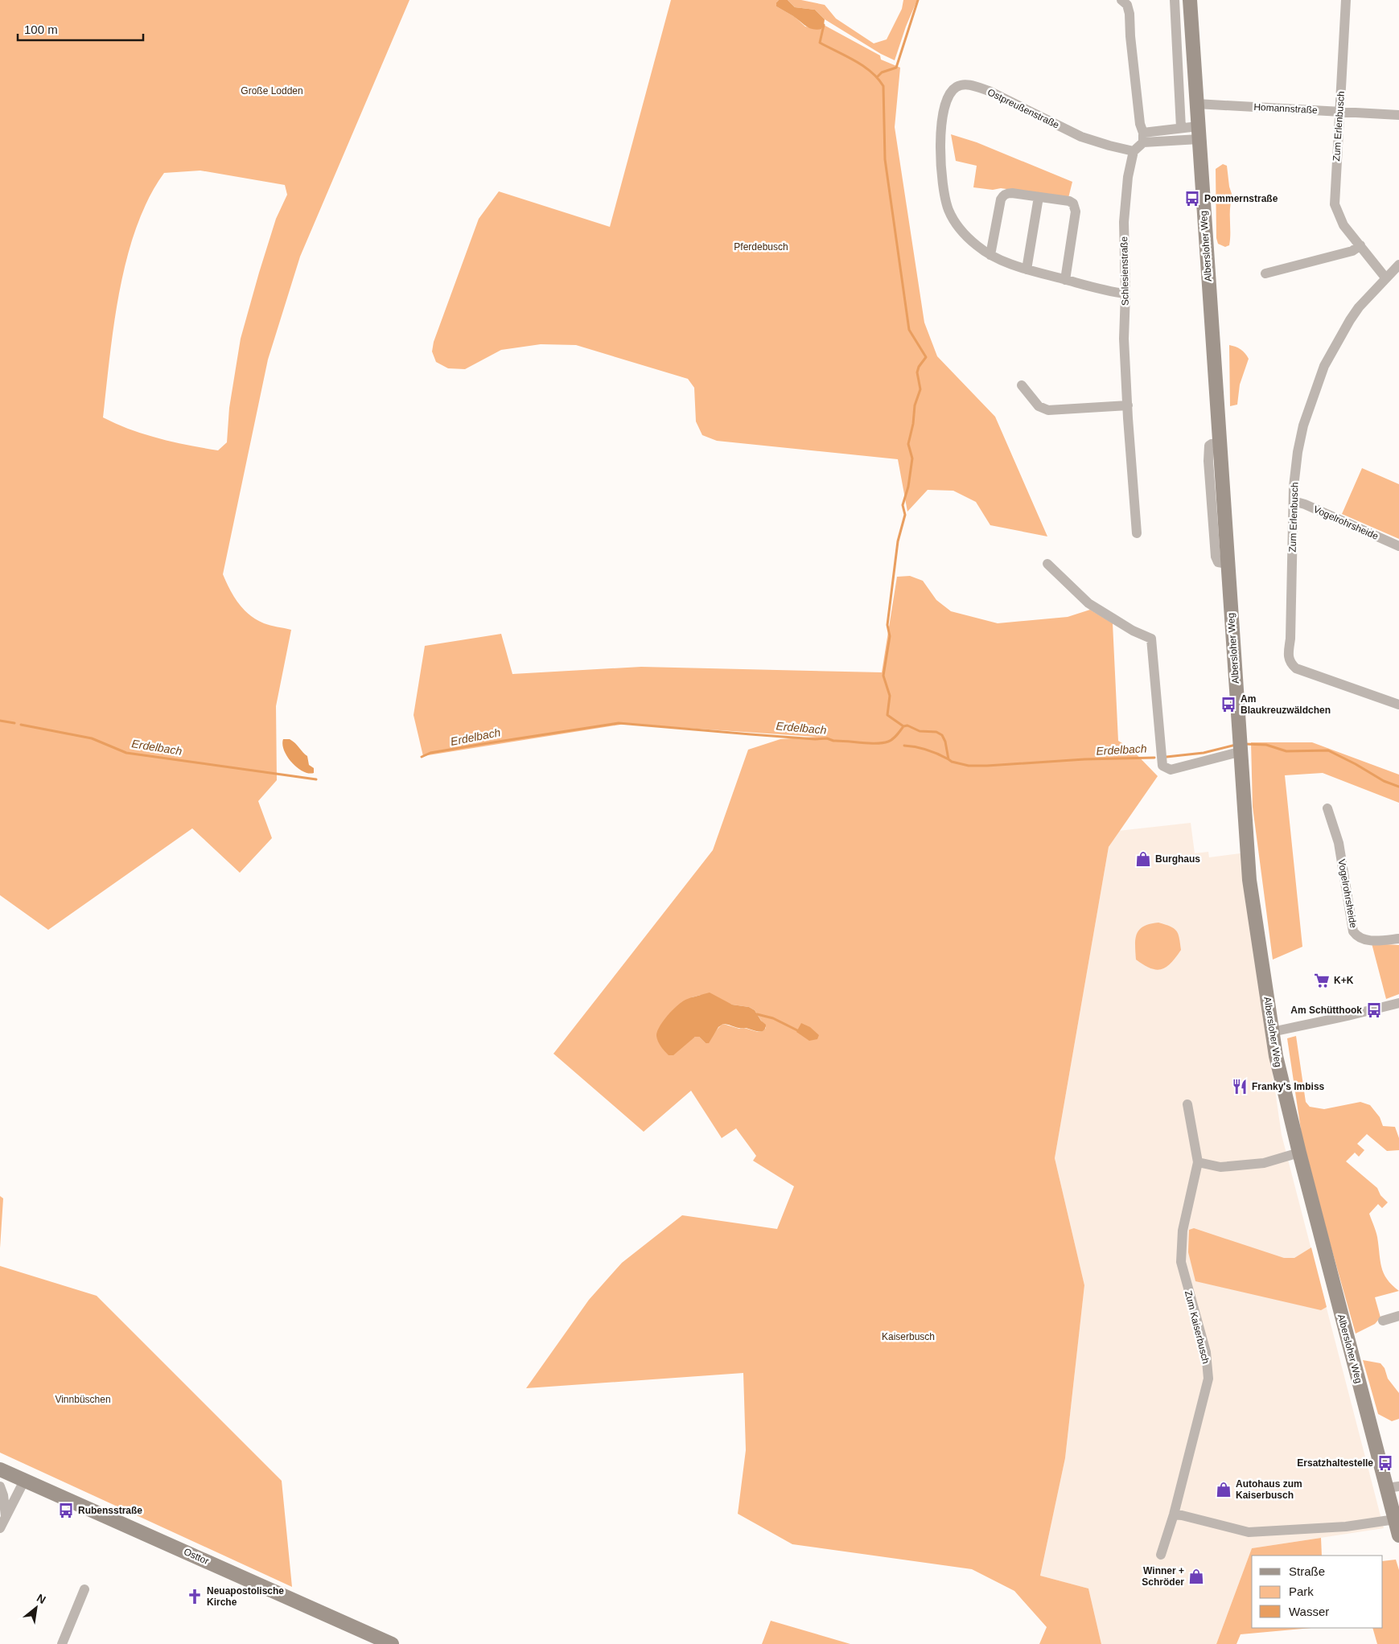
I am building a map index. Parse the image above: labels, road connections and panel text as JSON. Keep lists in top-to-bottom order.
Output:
{
  "streets": {
    "main road": ["Albersloher Weg", "Osttor"],
    "street": [
      "Ostpreußenstraße",
      "Homannstraße",
      "Zum Erlenbusch",
      "Schlesienstraße",
      "Vogelrohrsheide",
      "Zum Kaiserbusch"
    ]
  },
  "crossings": [
    ["Ostpreußenstraße", "Schlesienstraße"],
    ["Homannstraße", "Zum Erlenbusch"],
    ["Homannstraße", "Albersloher Weg"],
    ["Zum Erlenbusch", "Vogelrohrsheide"]
  ],
  "water": ["Erdelbach"],
  "parks": [
    "Große Lodden",
    "Pferdebusch",
    "Kaiserbusch",
    "Vinnbüschen"
  ],
  "places": {
    "bus stop": [
      "Pommernstraße",
      "Am Blaukreuzwäldchen",
      "Am Schütthook",
      "Ersatzhaltestelle",
      "Rubensstraße"
    ],
    "shop": ["Burghaus", "Autohaus zum Kaiserbusch", "Winner + Schröder"],
    "supermarket": ["K+K"],
    "restaurant": ["Franky's Imbiss"],
    "church": ["Neuapostolische Kirche"]
  },
  "legend": ["Straße", "Park", "Wasser"],
  "scale_bar": "100 m",
  "north": "top right"
}
